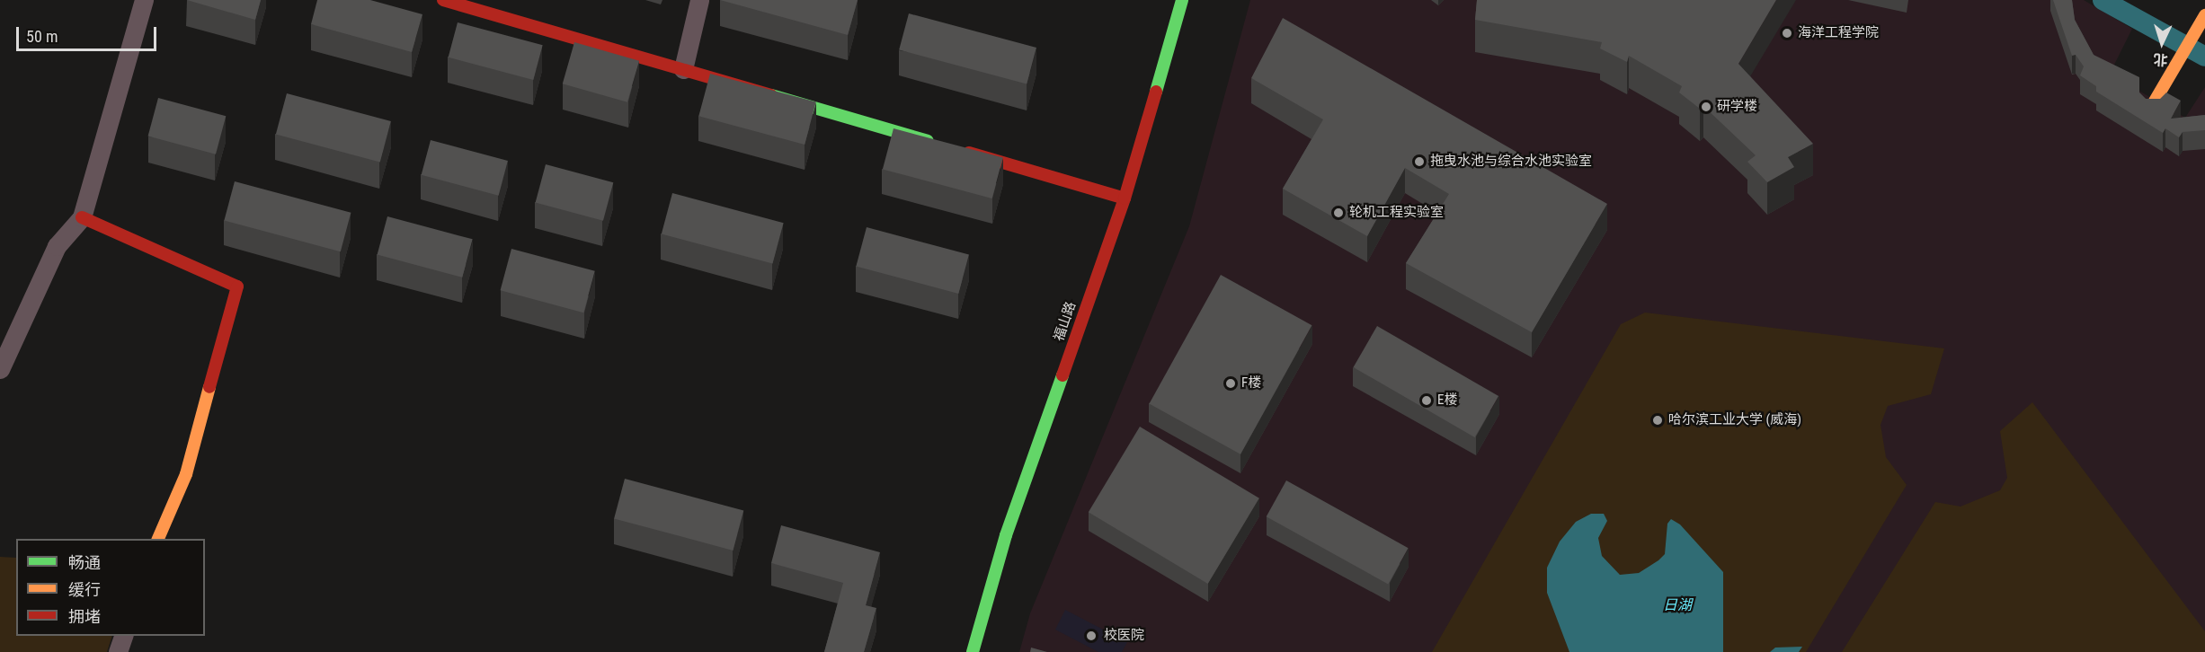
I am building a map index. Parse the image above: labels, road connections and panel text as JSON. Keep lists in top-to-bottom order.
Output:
{
  "streets": {
    "street": ["福山路"]
  },
  "water": ["日湖"],
  "places": [
    "海洋工程学院",
    "研学楼",
    "拖曳水池与综合水池实验室",
    "轮机工程实验室",
    "F楼",
    "E楼",
    "哈尔滨工业大学 (威海)",
    "校医院"
  ],
  "legend": ["畅通", "缓行", "拥堵"],
  "scale_bar": "50 m",
  "north": "bottom"
}
